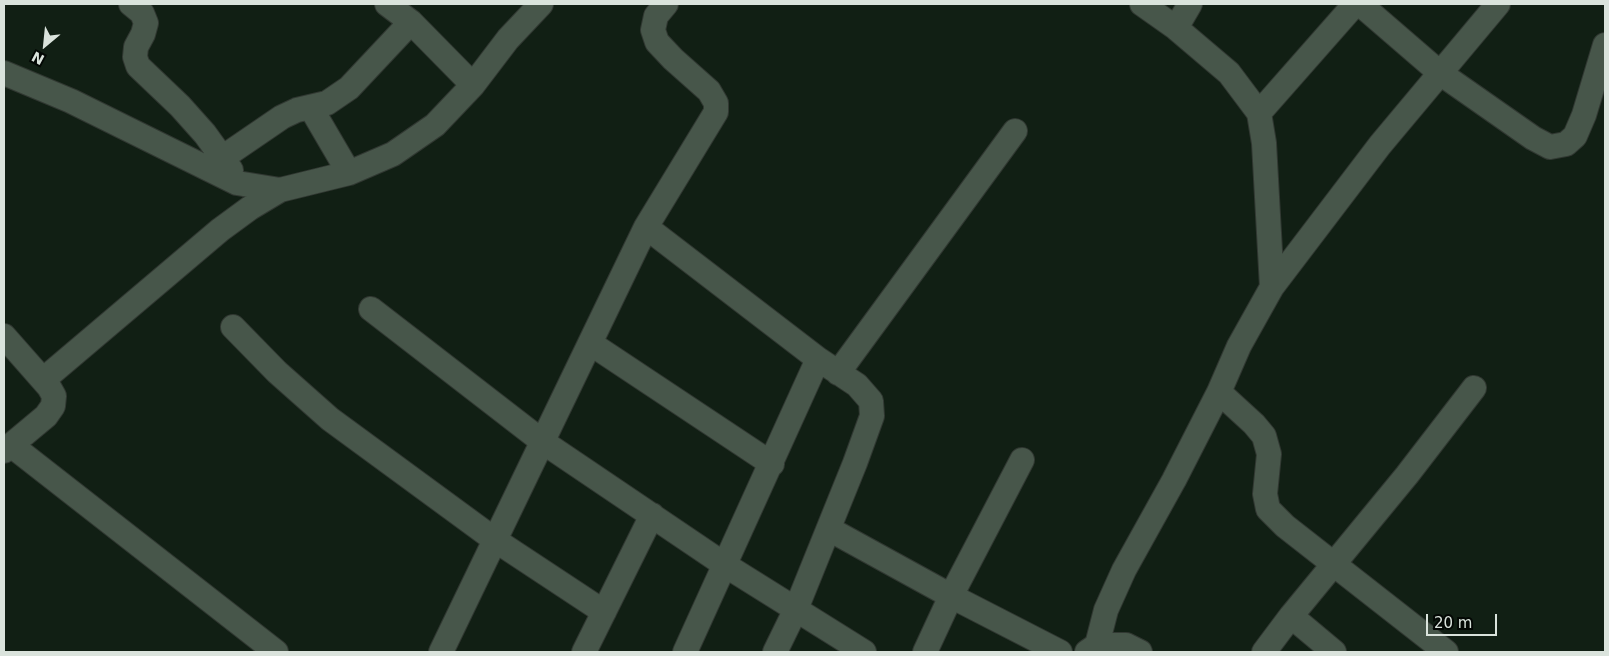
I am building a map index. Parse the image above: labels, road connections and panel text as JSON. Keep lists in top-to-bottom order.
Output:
{
  "scale_bar": "20 m",
  "north": "bottom left"
}
